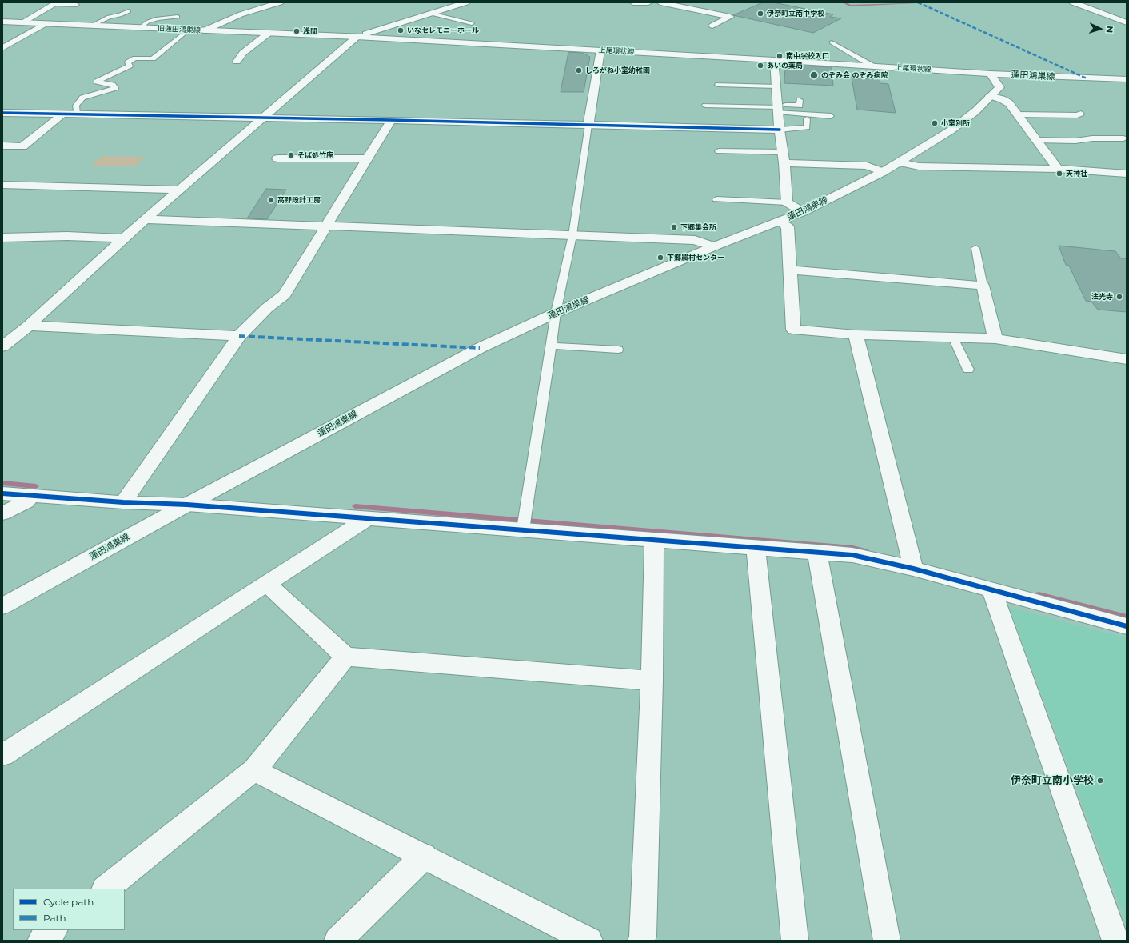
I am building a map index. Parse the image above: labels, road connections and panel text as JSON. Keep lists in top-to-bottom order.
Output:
{
  "streets": {
    "street": ["旧蓮田鴻巣線", "上尾環状線", "蓮田鴻巣線"]
  },
  "crossings": [
    ["旧蓮田鴻巣線", "上尾環状線"],
    ["上尾環状線", "蓮田鴻巣線"]
  ],
  "places": [
    "伊奈町立南中学校",
    "いなセレモニーホール",
    "浅間",
    "南中学校入口",
    "あいの薬局",
    "しろがね小室幼稚園",
    "のぞみ会 のぞみ病院",
    "小室別所",
    "そば処竹庵",
    "天神社",
    "高野設計工房",
    "下郷集会所",
    "下郷農村センター",
    "法光寺",
    "伊奈町立南小学校"
  ],
  "legend": ["Cycle path", "Path"],
  "north": "right"
}
